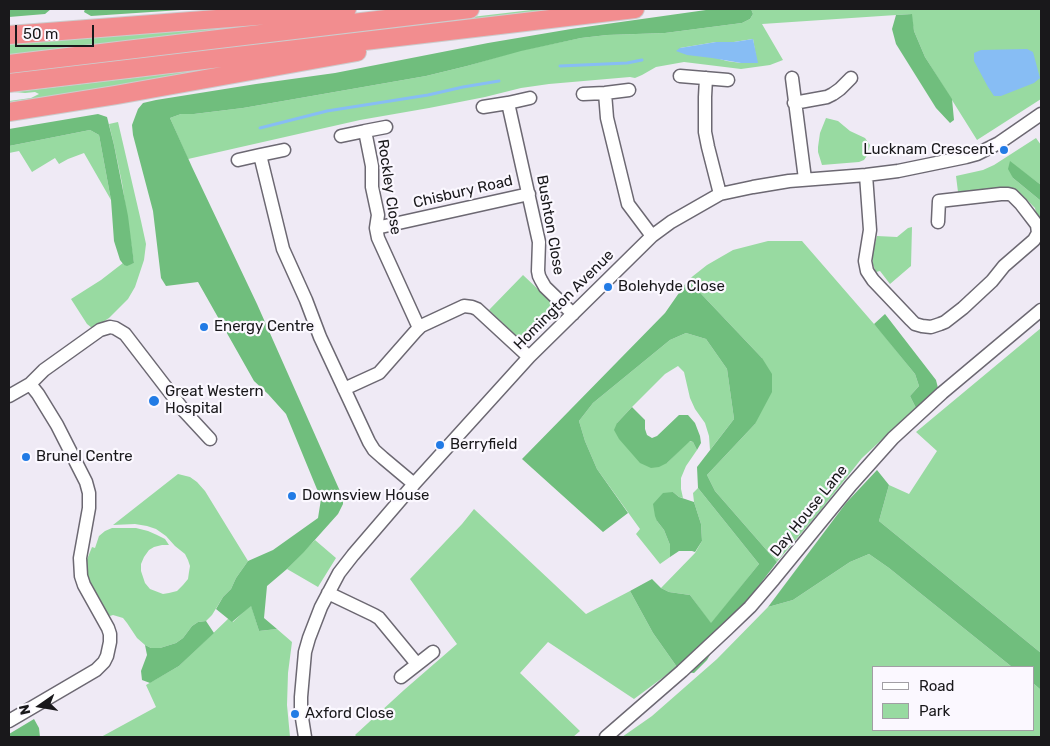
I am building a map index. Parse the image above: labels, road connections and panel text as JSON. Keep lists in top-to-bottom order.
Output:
{
  "streets": {
    "street": [
      "Rockley Close",
      "Chisbury Road",
      "Bushton Close",
      "Homington Avenue",
      "Day House Lane"
    ]
  },
  "crossings": [
    ["Rockley Close", "Chisbury Road"],
    ["Chisbury Road", "Bushton Close"],
    ["Bushton Close", "Homington Avenue"]
  ],
  "places": [
    "Lucknam Crescent",
    "Bolehyde Close",
    "Energy Centre",
    "Great Western Hospital",
    "Berryfield",
    "Brunel Centre",
    "Downsview House",
    "Axford Close"
  ],
  "legend": ["Road", "Park"],
  "scale_bar": "50 m",
  "north": "left"
}
